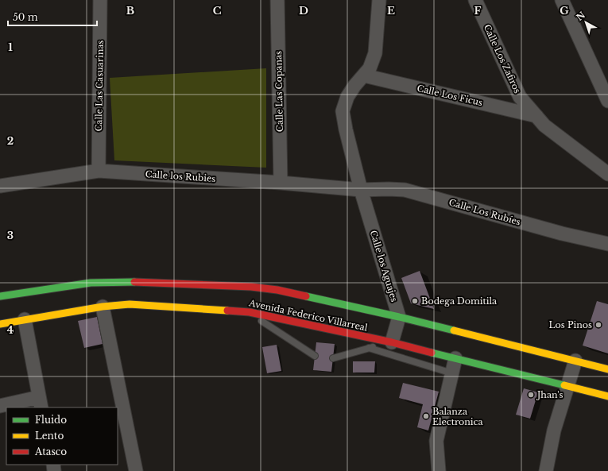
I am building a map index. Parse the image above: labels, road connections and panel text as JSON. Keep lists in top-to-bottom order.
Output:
{
  "streets": {
    "main road": ["Avenida Federico Villarreal"],
    "street": [
      "Calle Los Zafiros",
      "Calle Las Casuarinas",
      "Calle Las Copanas",
      "Calle Los Ficus",
      "Calle los Rubies",
      "Calle Los Rubíes",
      "Calle los Aguajes"
    ]
  },
  "crossings": [
    ["Calle Los Zafiros", "Calle Los Ficus"],
    ["Calle Las Casuarinas", "Calle los Rubies"],
    ["Calle Las Copanas", "Calle los Rubies"],
    ["Calle los Rubies", "Calle Los Rubíes"],
    ["Calle los Rubies", "Calle los Aguajes"],
    ["Calle Los Rubíes", "Calle los Aguajes"],
    ["Calle los Aguajes", "Avenida Federico Villarreal"]
  ],
  "places": [
    "Bodega Domitila",
    "Los Pinos",
    "Jhan's",
    "Balanza Electronica"
  ],
  "legend": ["Fluido", "Lento", "Atasco"],
  "scale_bar": "50 m",
  "north": "top left",
  "grid": {
    "columns": [
      "B",
      "C",
      "D",
      "E",
      "F",
      "G"
    ],
    "rows": [
      "1",
      "2",
      "3",
      "4"
    ]
  }
}
